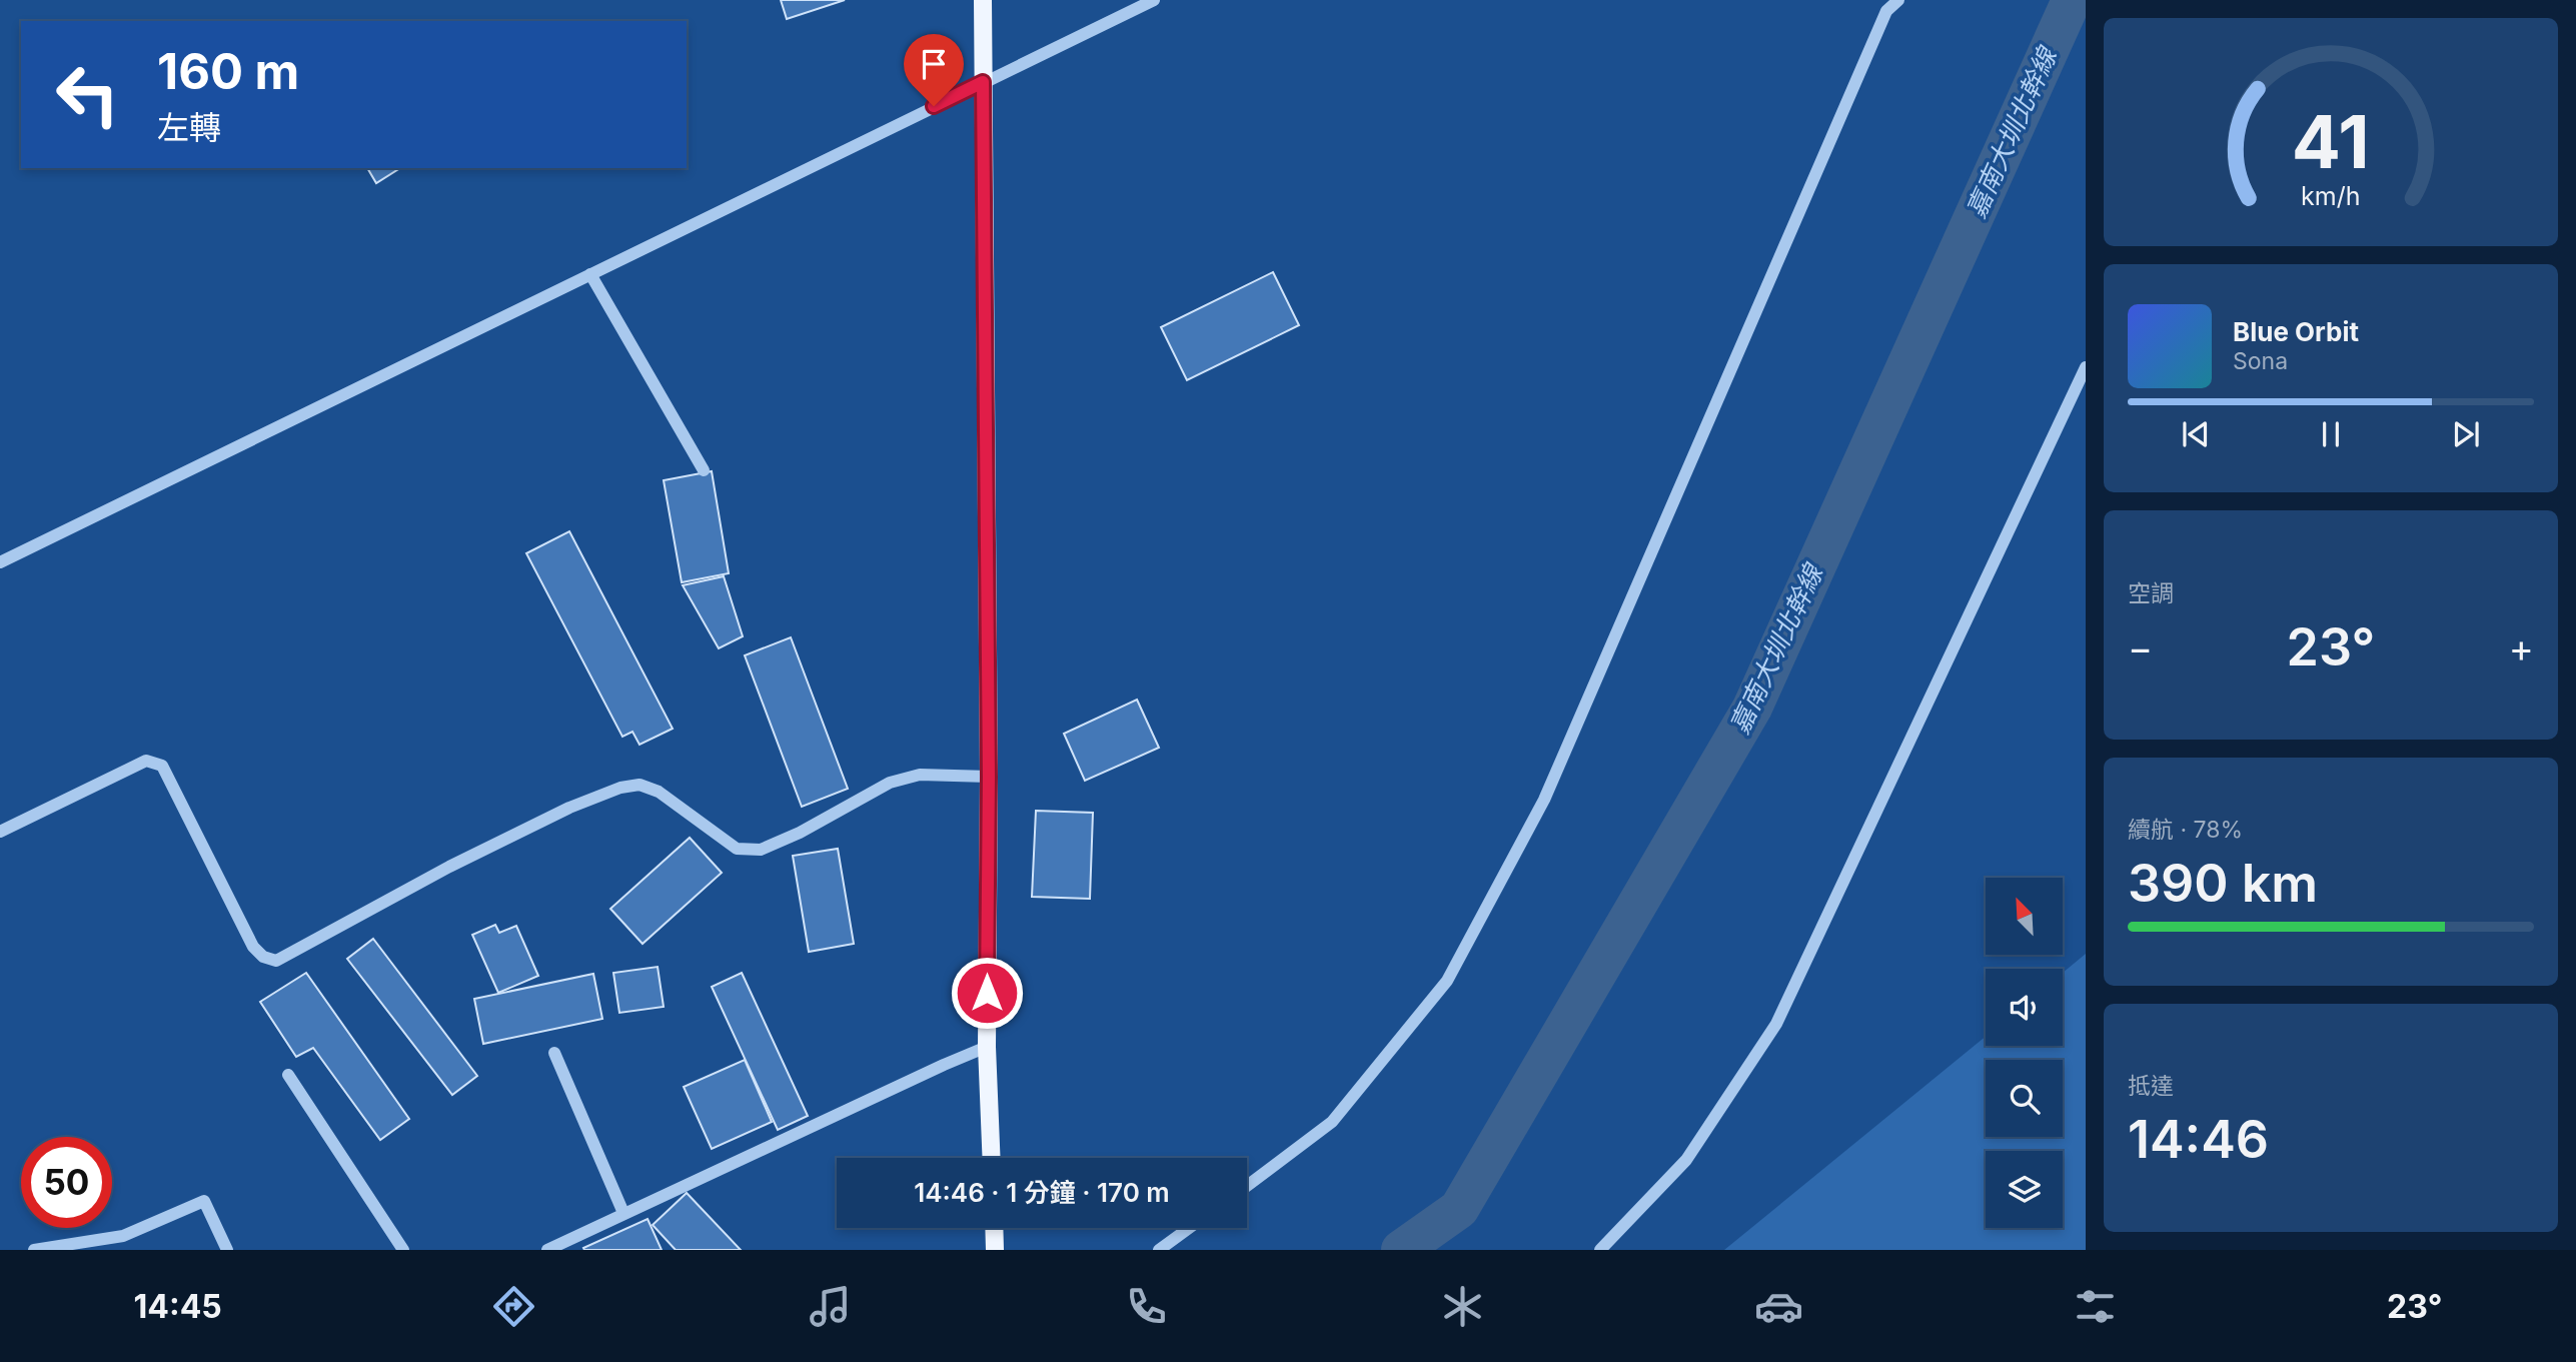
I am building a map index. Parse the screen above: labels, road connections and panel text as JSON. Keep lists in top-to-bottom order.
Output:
{
  "water": ["嘉南大圳北幹線"],
  "north": "top left",
  "page": {
    "turn": ["160 m", "左轉"],
    "song": ["Blue Orbit", "Sona"],
    "tile": [
      "空調",
      ["續航 · 78%", "390 km"],
      ["抵達", "14:46"]
    ],
    "heat": ["−", "23°", "+"],
    "limit": "50",
    "trip": "14:46 · 1 分鐘 · 170 m",
    "tabs": ["14:45", "23°"],
    "gauge": ["41", "km/h"]
  }
}
